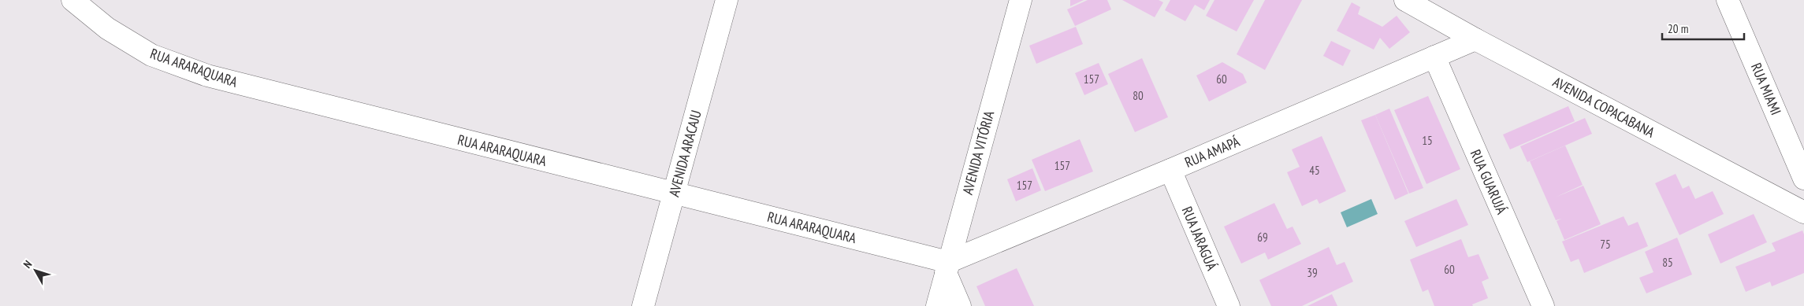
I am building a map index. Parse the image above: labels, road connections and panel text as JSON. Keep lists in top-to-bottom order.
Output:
{
  "streets": {
    "street": [
      "RUA ARARAQUARA",
      "RUA MIAMI",
      "AVENIDA COPACABANA",
      "RUA AMAPÁ",
      "AVENIDA VITÓRIA",
      "AVENIDA ARACAJU",
      "RUA GUARUJÁ",
      "RUA JARAGUÁ"
    ]
  },
  "crossings": [
    ["RUA ARARAQUARA", "RUA AMAPÁ"],
    ["RUA ARARAQUARA", "AVENIDA VITÓRIA"],
    ["RUA ARARAQUARA", "AVENIDA ARACAJU"],
    ["AVENIDA COPACABANA", "RUA AMAPÁ"],
    ["RUA AMAPÁ", "AVENIDA VITÓRIA"],
    ["RUA AMAPÁ", "RUA GUARUJÁ"],
    ["RUA AMAPÁ", "RUA JARAGUÁ"]
  ],
  "house_numbers": [
    "157",
    "60",
    "80",
    "15",
    "157",
    "45",
    "157",
    "69",
    "75",
    "85",
    "60",
    "39"
  ],
  "scale_bar": "20 m",
  "north": "top left"
}
